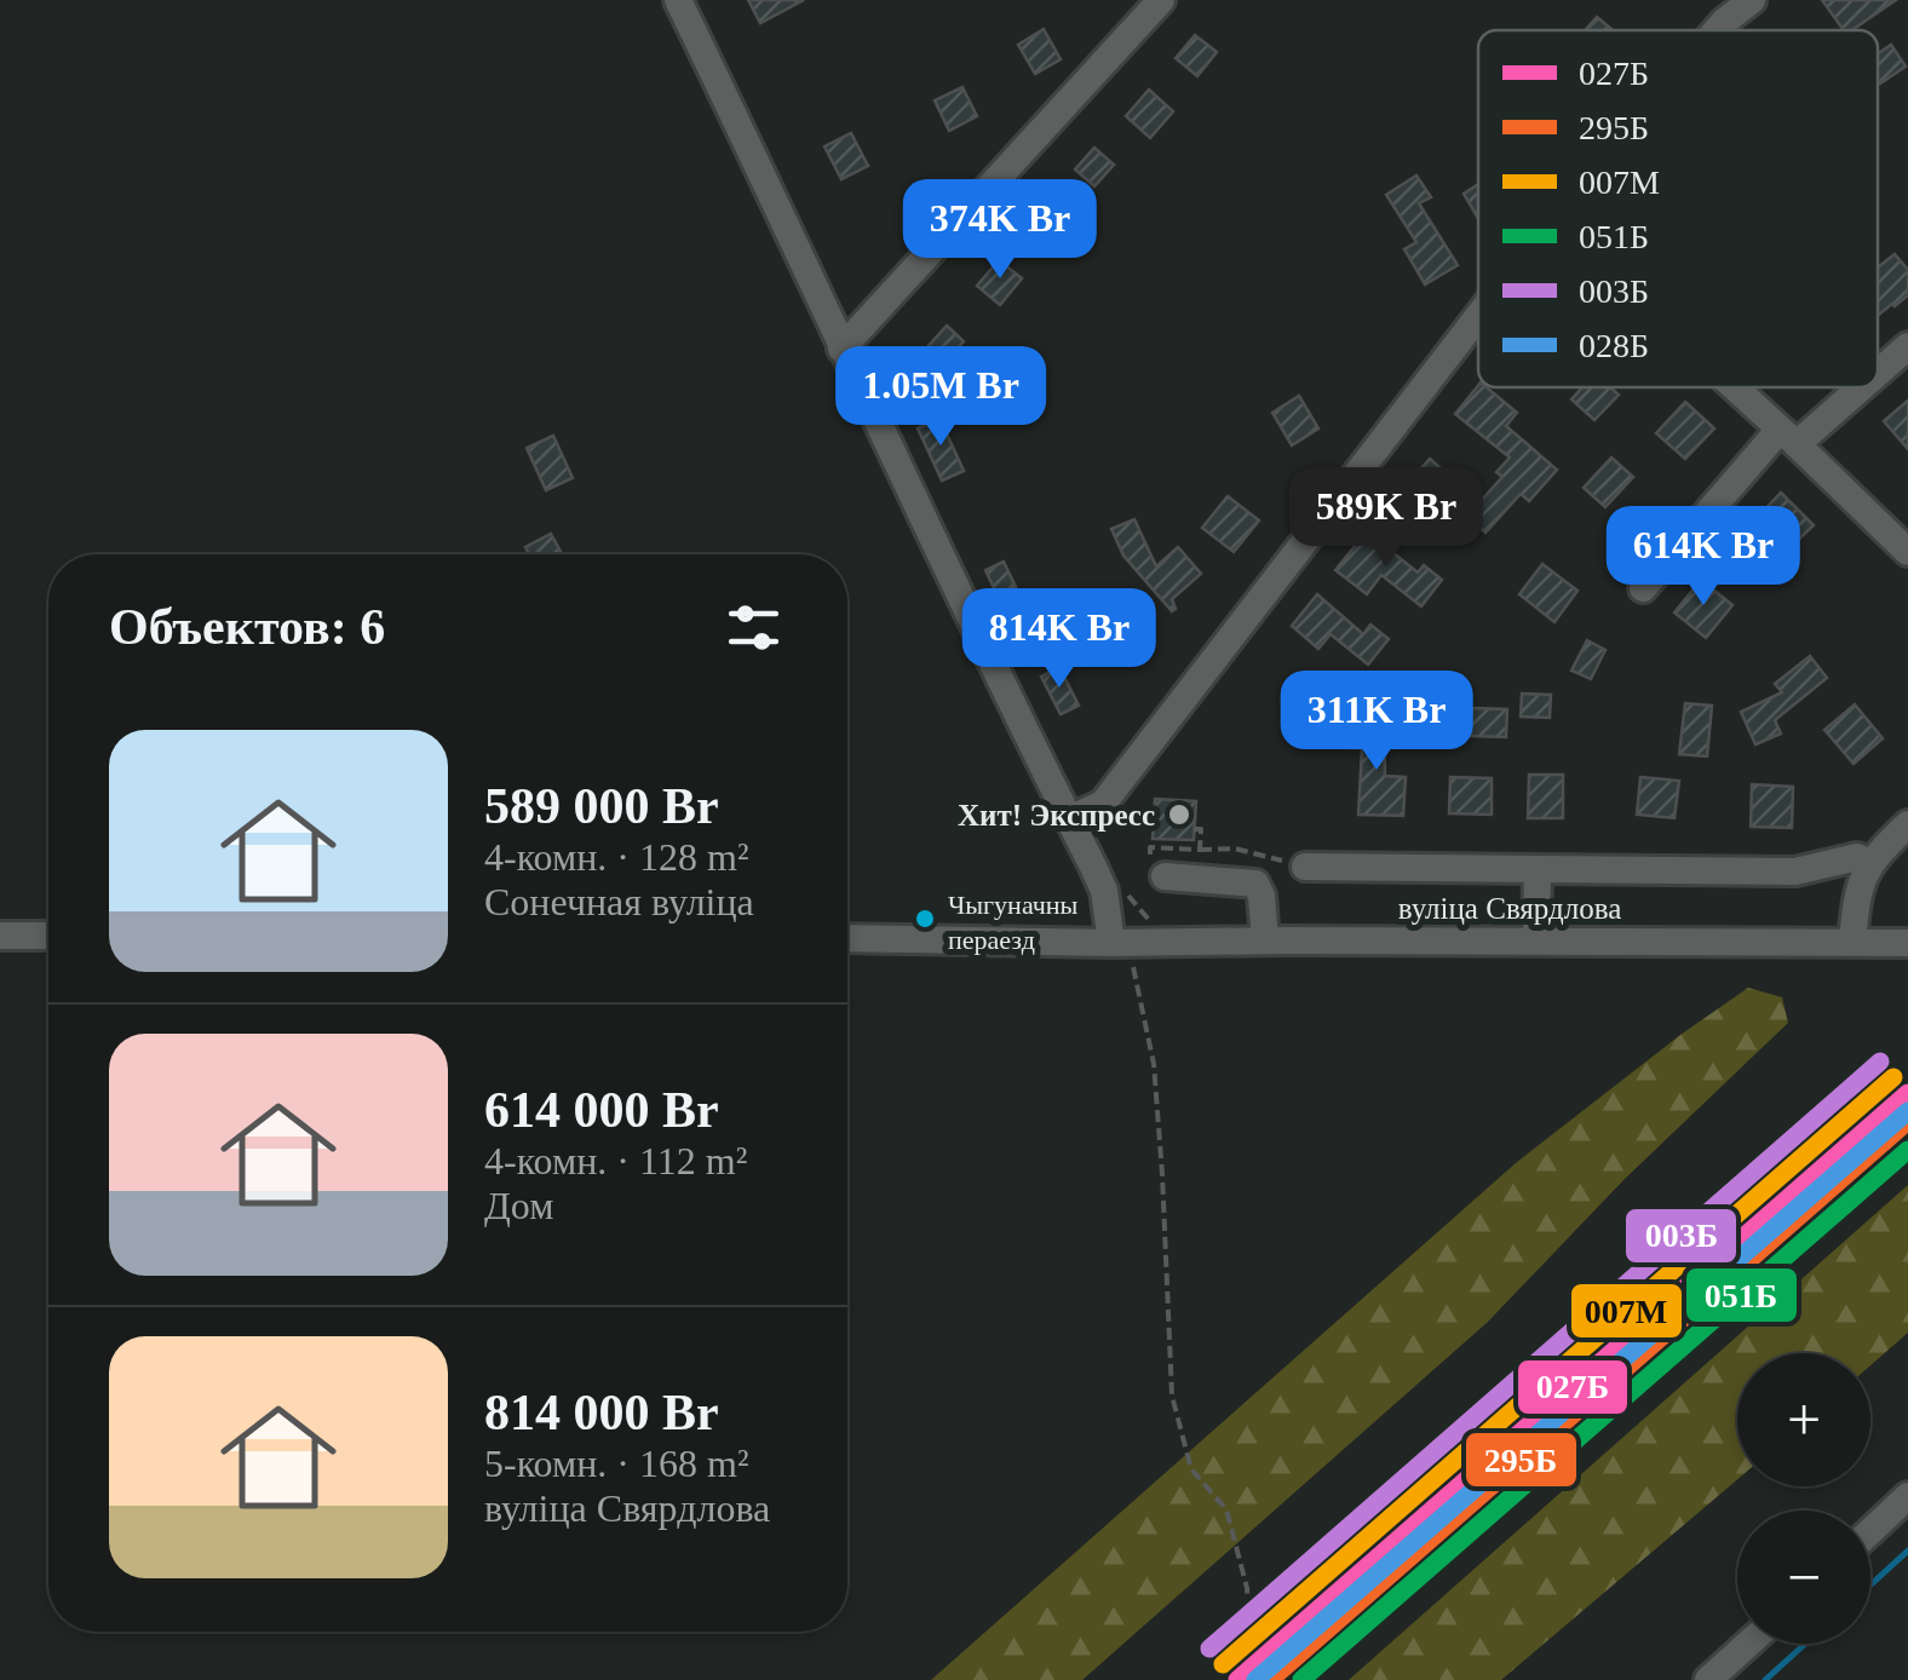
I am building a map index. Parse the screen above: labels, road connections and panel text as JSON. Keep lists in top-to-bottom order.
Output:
{
  "streets": {
    "street": ["вуліца Свярдлова"]
  },
  "places": ["Хит! Экспресс", "Чыгуначны пераезд"],
  "lines": [
    "transit line 003Б",
    "transit line 007М",
    "transit line 027Б",
    "transit line 028Б",
    "transit line 295Б",
    "transit line 051Б"
  ],
  "legend": [
    "027Б",
    "295Б",
    "007М",
    "051Б",
    "003Б",
    "028Б"
  ],
  "page": {
    "price": [
      "374K Br",
      "1.05M Br",
      "589K Br",
      "614K Br",
      "814K Br",
      "311K Br"
    ],
    "heading": "Объектов: 6",
    "list": [
      {
        "name": "589 000 Br",
        "note": "4-комн. · 128 m² · Сонечная вуліца"
      },
      {
        "name": "614 000 Br",
        "note": "4-комн. · 112 m² · Дом"
      },
      {
        "name": "814 000 Br",
        "note": "5-комн. · 168 m² · вуліца Свярдлова"
      }
    ],
    "map_buttons": ["+", "−"]
  }
}
